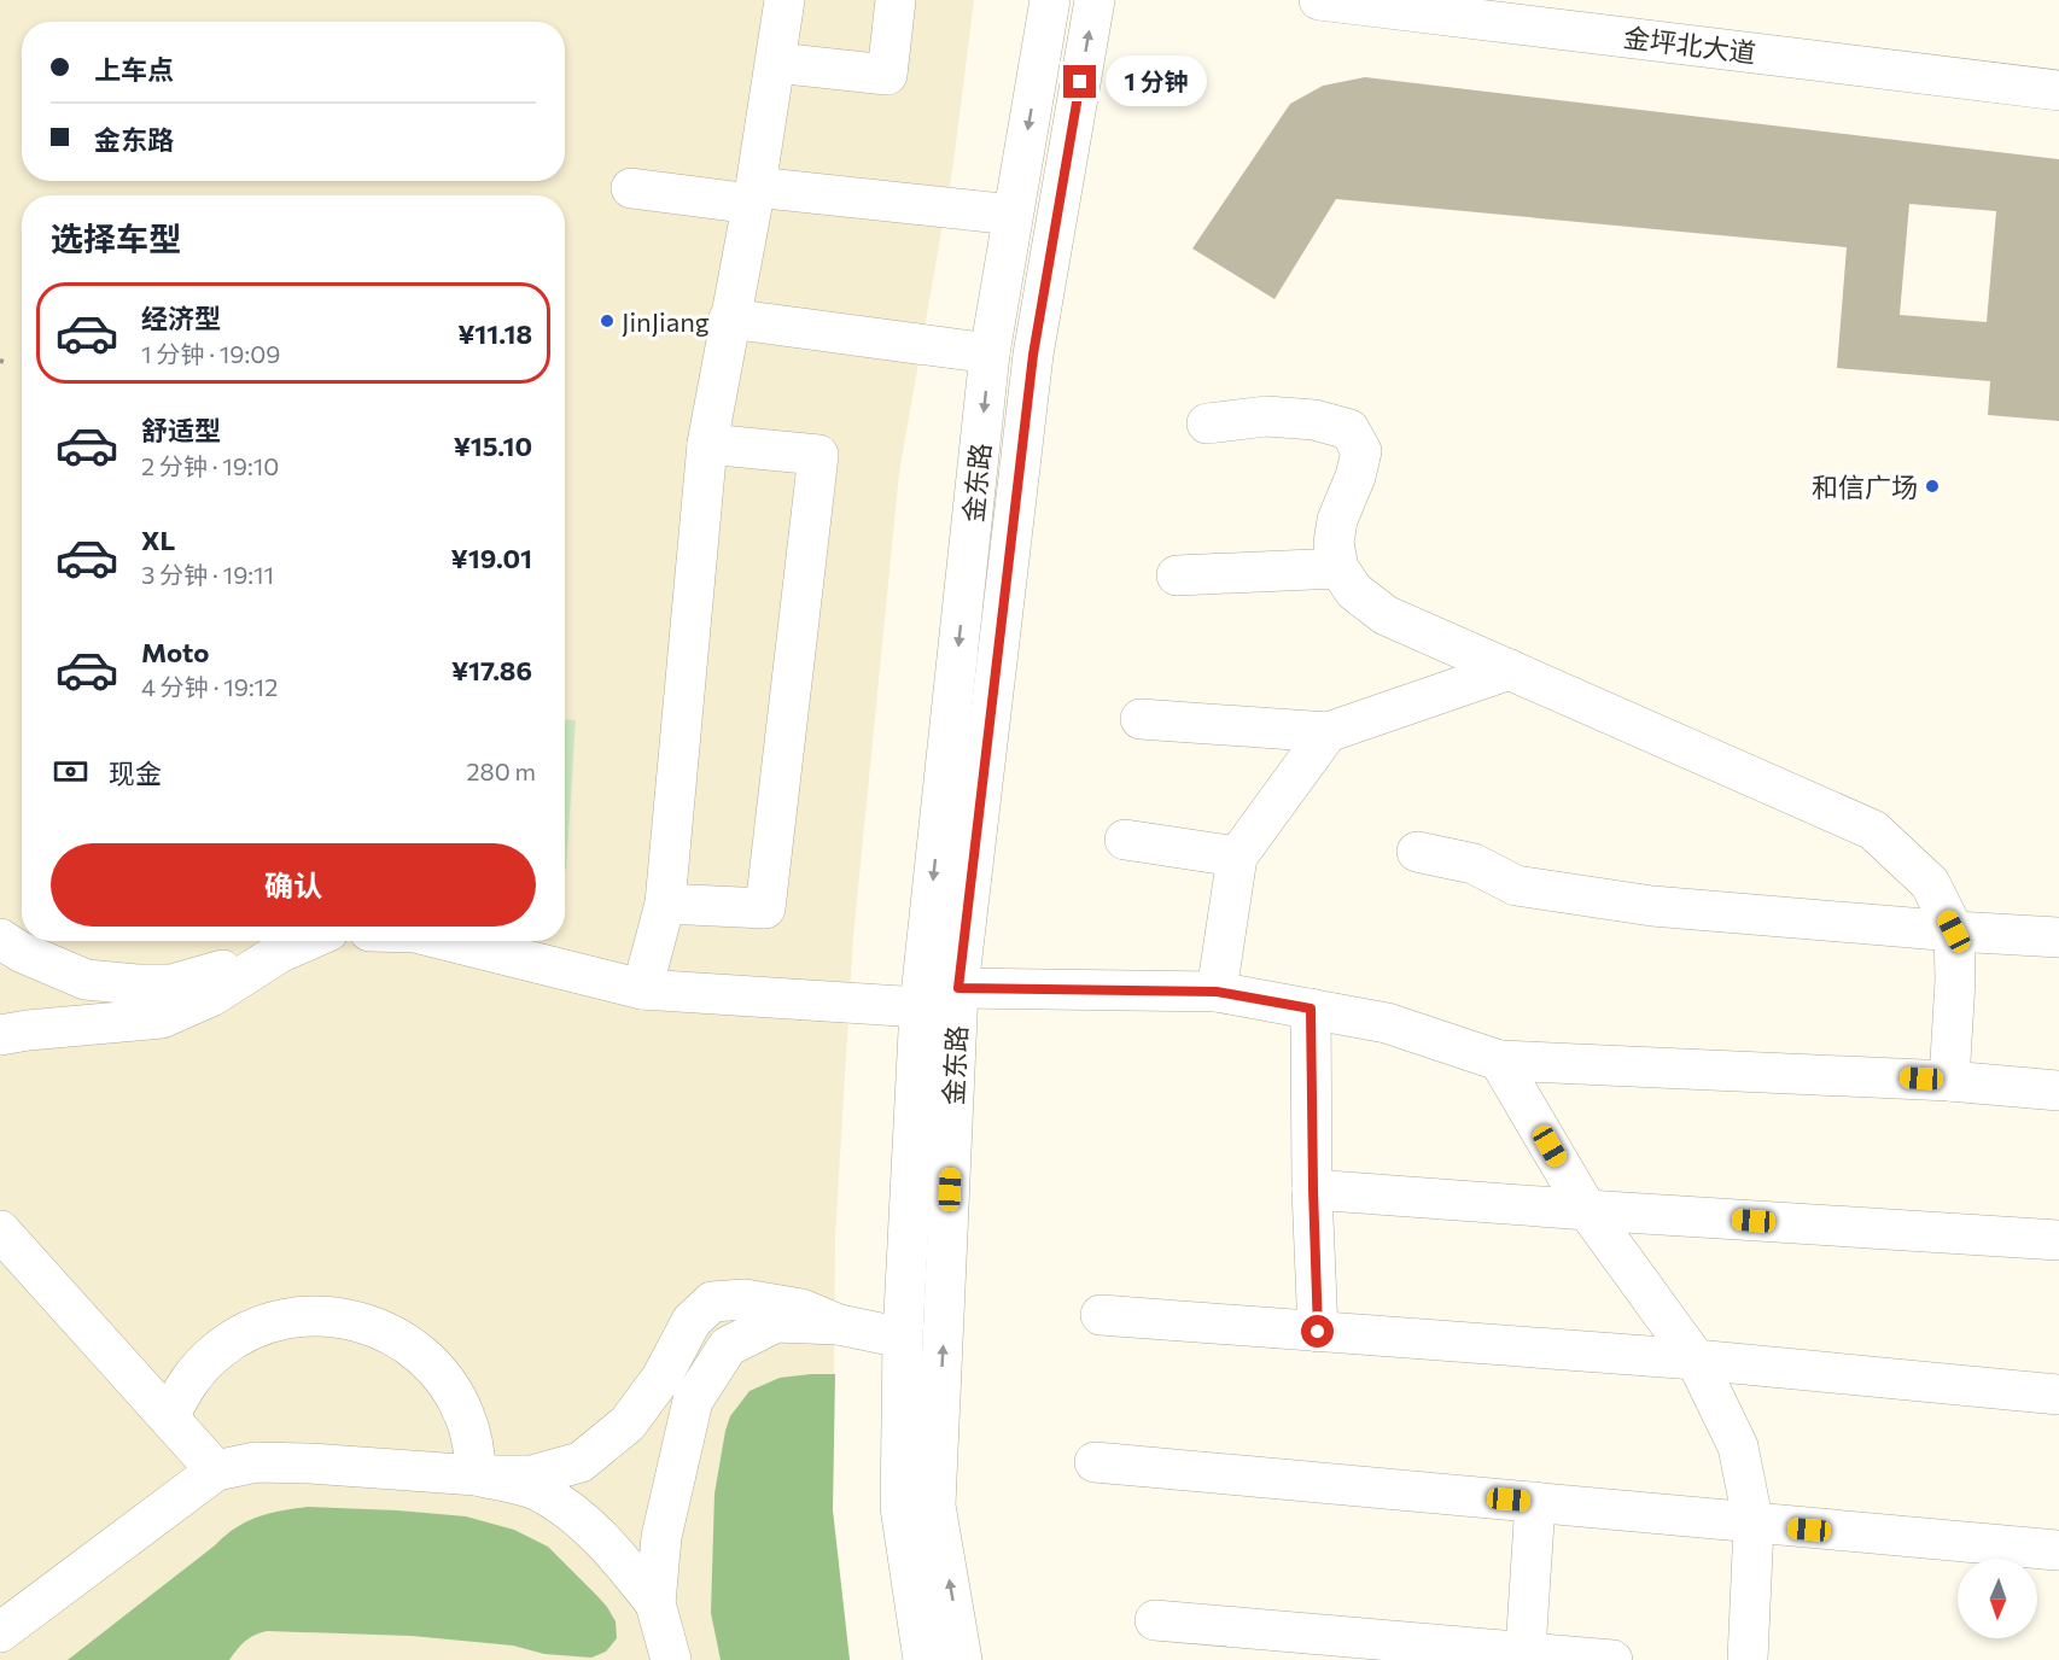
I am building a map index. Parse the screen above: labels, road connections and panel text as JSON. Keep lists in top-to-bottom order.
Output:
{
  "streets": {
    "street": ["金坪北大道", "金东路"]
  },
  "places": ["JinJiang", "和信广场"],
  "north": "bottom",
  "page": {
    "banner": ["上车点", "金东路"],
    "bubble": "1 分钟",
    "heading": "选择车型",
    "list": [
      {
        "name": "经济型",
        "note": "1 分钟 · 19:09",
        "value": "¥11.18"
      },
      {
        "name": "舒适型",
        "note": "2 分钟 · 19:10",
        "value": "¥15.10"
      },
      {
        "name": "XL",
        "note": "3 分钟 · 19:11",
        "value": "¥19.01"
      },
      {
        "name": "Moto",
        "note": "4 分钟 · 19:12",
        "value": "¥17.86"
      }
    ],
    "pay": ["现金", "280 m"],
    "buttons": "确认"
  }
}
